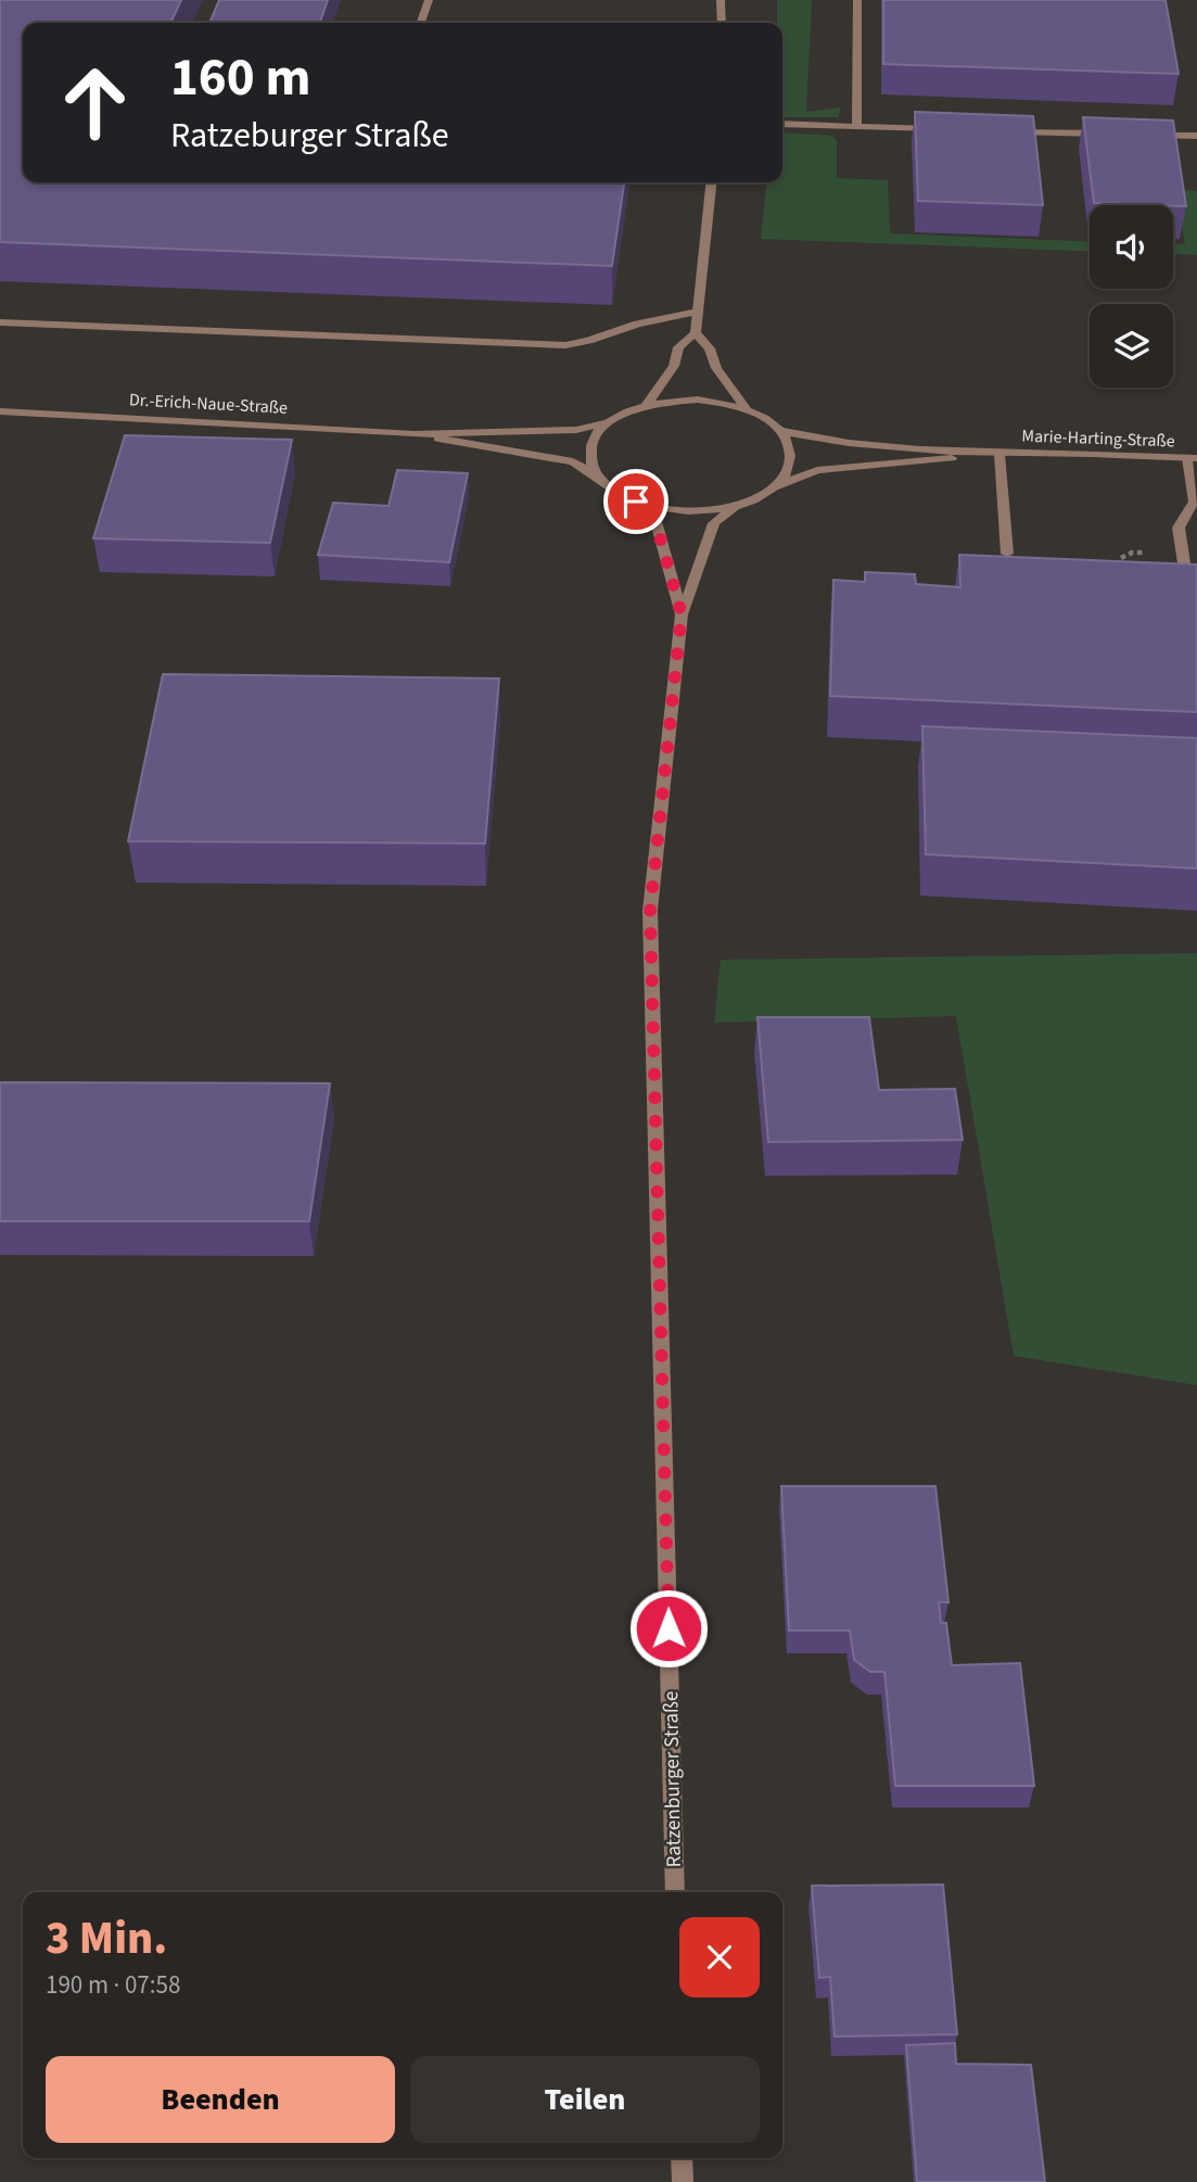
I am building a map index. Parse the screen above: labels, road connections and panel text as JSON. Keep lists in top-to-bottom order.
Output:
{
  "streets": {
    "street": ["Dr.-Erich-Naue-Straße", "Marie-Harting-Straße", "Ratzenburger Straße"]
  },
  "page": {
    "turn": ["160 m", "Ratzeburger Straße"],
    "heading": ["3 Min.", "190 m · 07:58"],
    "buttons": ["Beenden", "Teilen"]
  }
}
